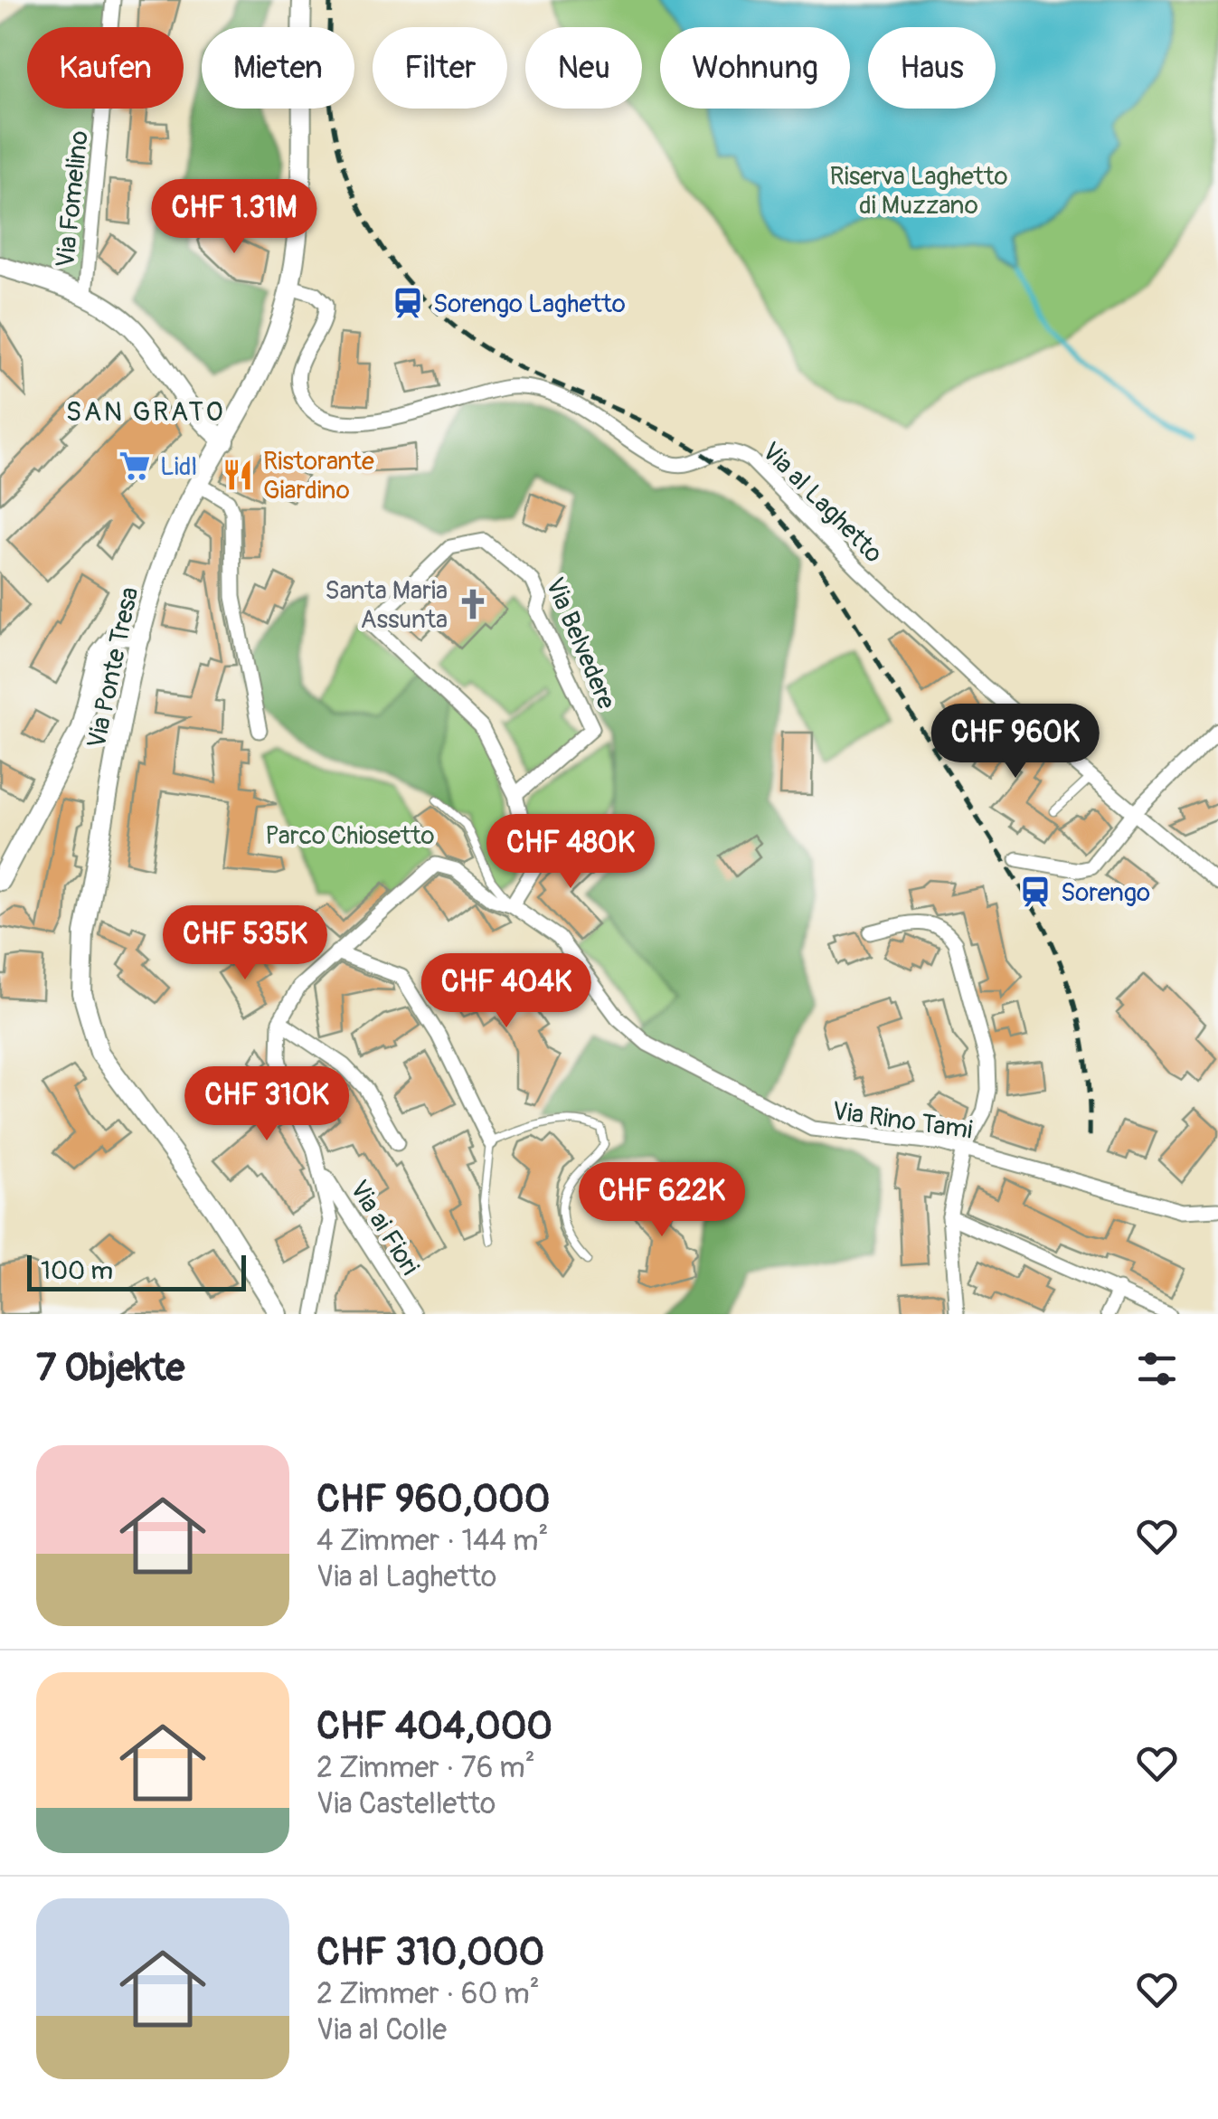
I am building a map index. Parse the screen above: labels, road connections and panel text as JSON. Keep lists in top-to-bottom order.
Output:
{
  "streets": {
    "main road": ["Via Ponte Tresa"],
    "street": [
      "Via Fomelino",
      "Via al Laghetto",
      "Via Belvedere",
      "Via Rino Tami",
      "Via ai Fiori"
    ]
  },
  "crossings": [
    ["Via al Laghetto", "Via Ponte Tresa"],
    ["Via Belvedere", "Via Rino Tami"]
  ],
  "districts": ["SAN GRATO"],
  "parks": ["Riserva Laghetto di Muzzano", "Parco Chiosetto"],
  "places": {
    "station": ["Sorengo Laghetto", "Sorengo"],
    "supermarket": ["Lidl"],
    "restaurant": ["Ristorante Giardino"],
    "church": ["Santa Maria Assunta"]
  },
  "scale_bar": "100 m",
  "page": {
    "chip": [
      "Kaufen",
      "Mieten",
      "Filter",
      "Neu",
      "Wohnung",
      "Haus"
    ],
    "price": [
      "CHF 1.31M",
      "CHF 960K",
      "CHF 480K",
      "CHF 535K",
      "CHF 404K",
      "CHF 310K",
      "CHF 622K"
    ],
    "scale": "100 m",
    "heading": "7 Objekte",
    "list": [
      {
        "name": "CHF 960,000",
        "note": "4 Zimmer · 144 m² · Via al Laghetto"
      },
      {
        "name": "CHF 404,000",
        "note": "2 Zimmer · 76 m² · Via Castelletto"
      },
      {
        "name": "CHF 310,000",
        "note": "2 Zimmer · 60 m² · Via al Colle"
      }
    ]
  }
}
